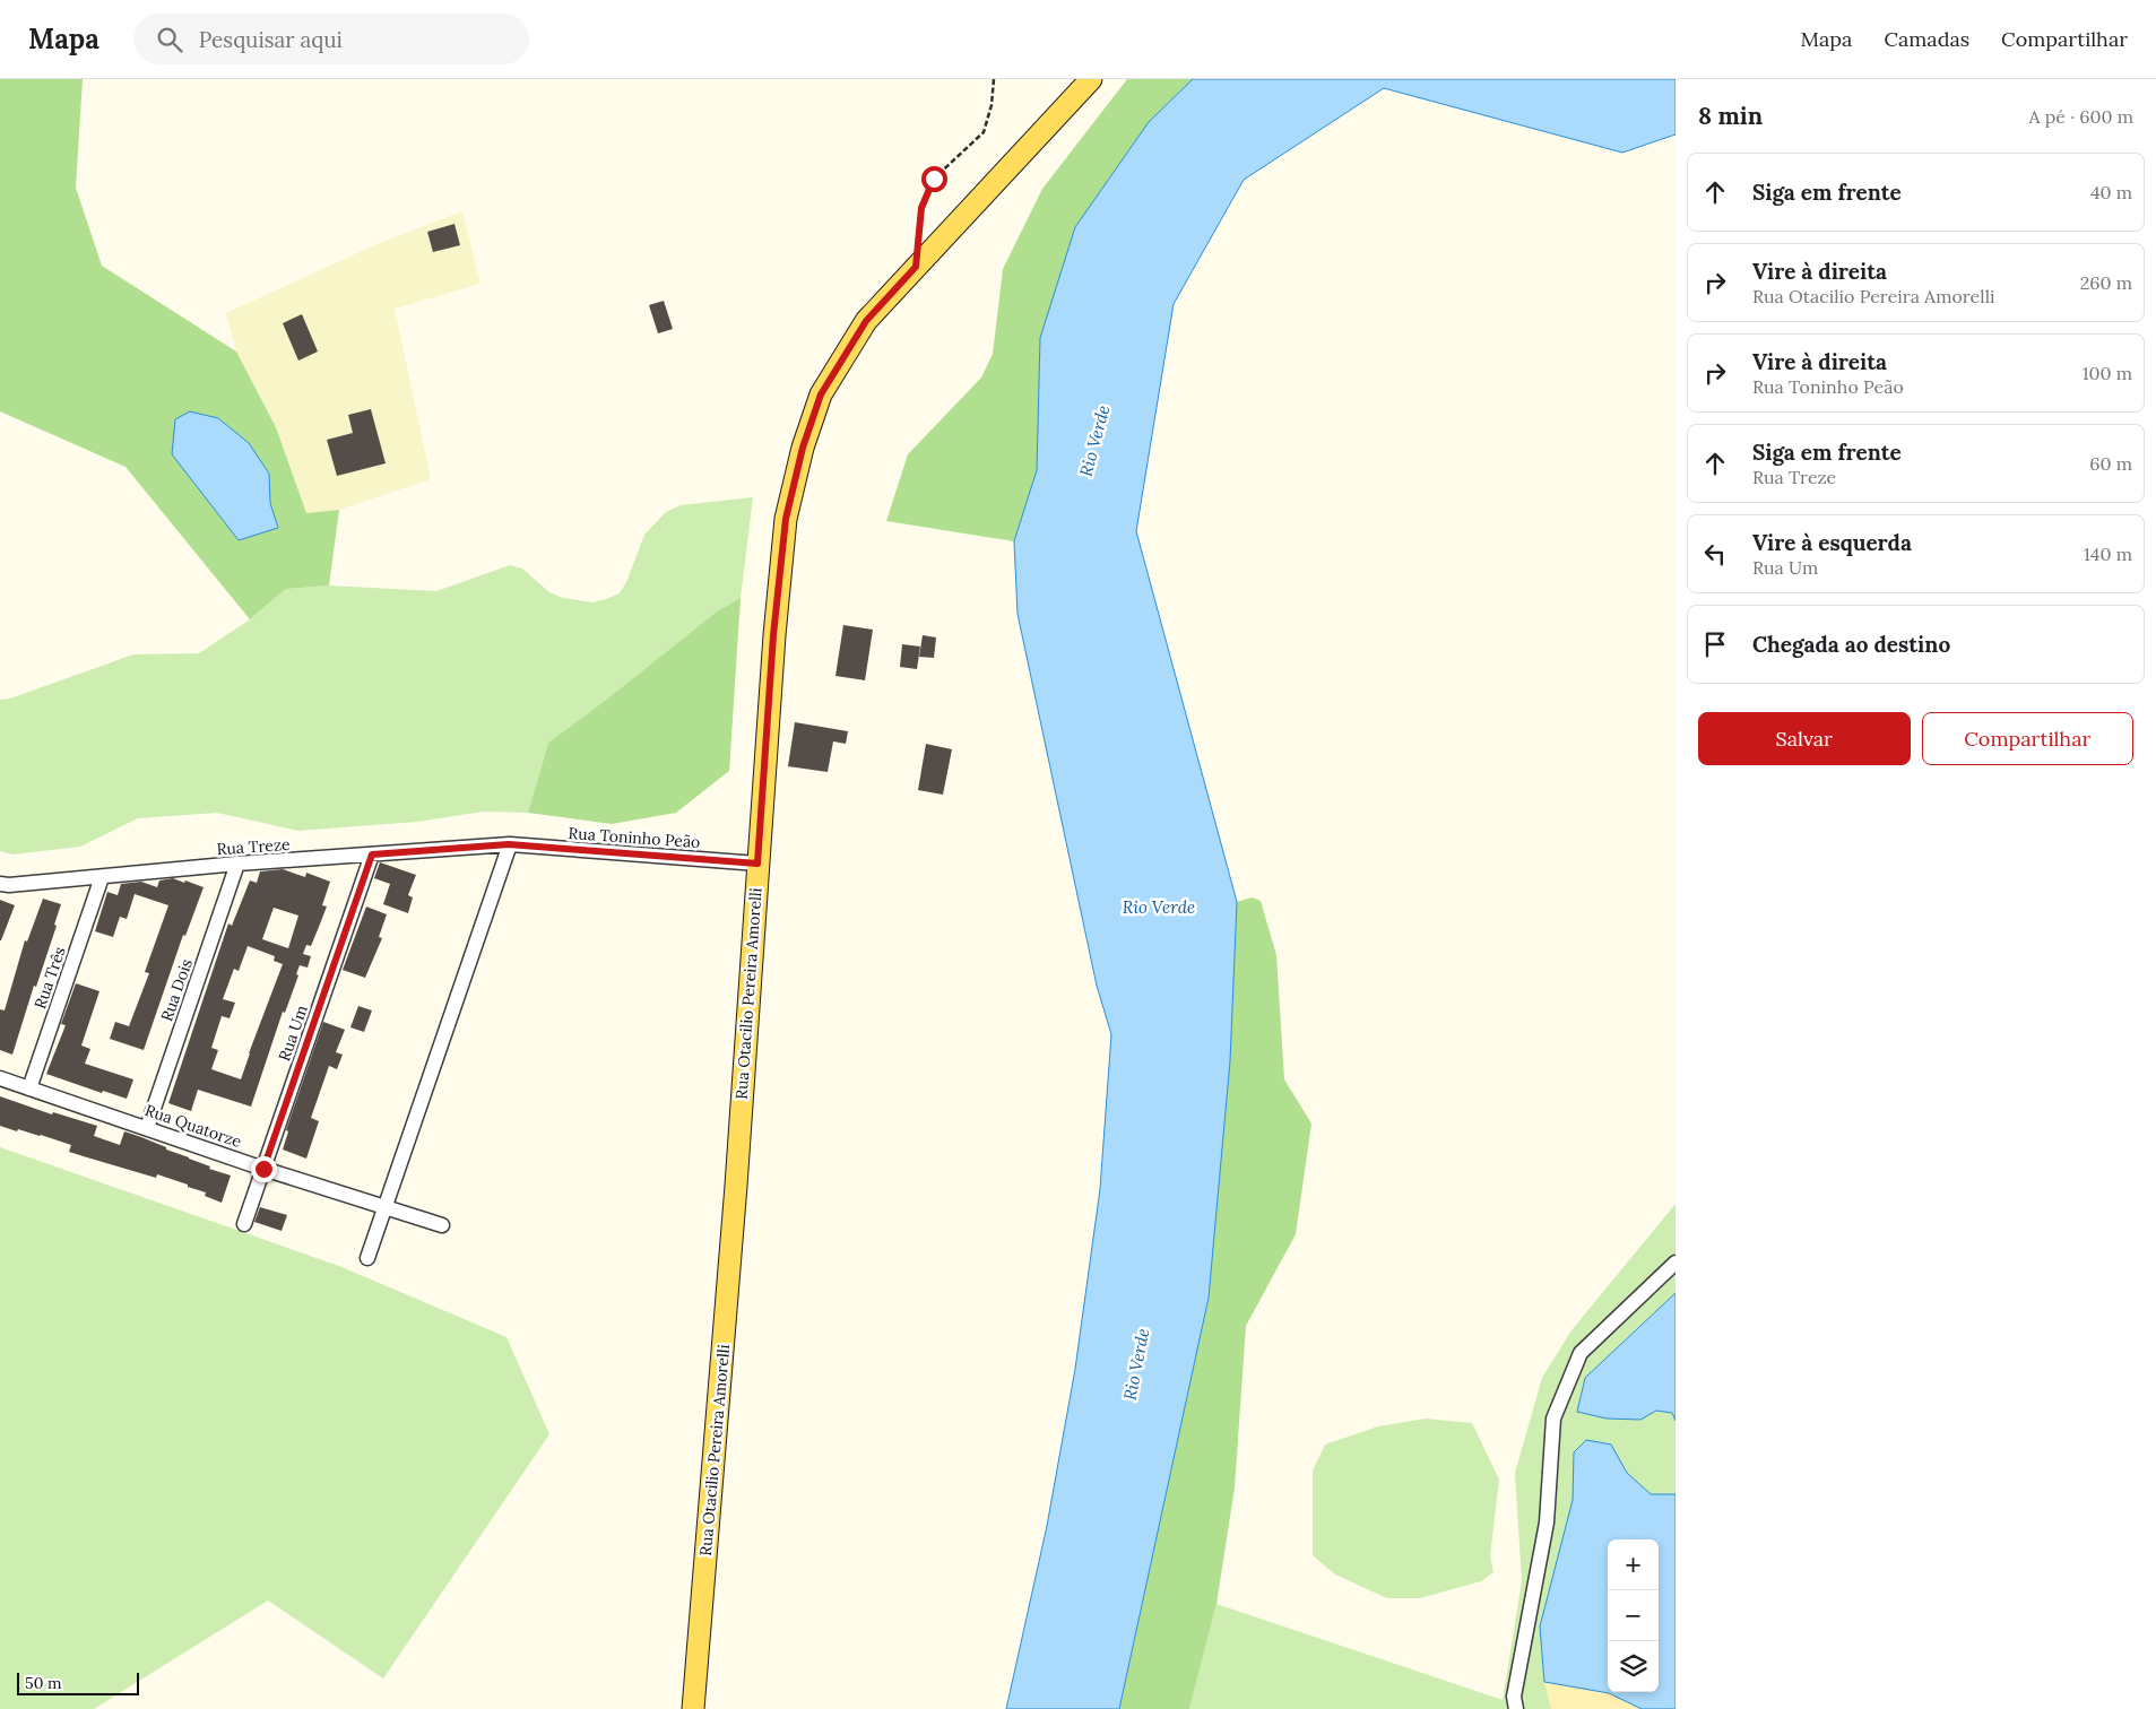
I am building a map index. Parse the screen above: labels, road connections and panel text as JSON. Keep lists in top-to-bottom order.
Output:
{
  "streets": {
    "main road": ["Rua Otacilio Pereira Amorelli"],
    "street": [
      "Rua Toninho Peão",
      "Rua Treze",
      "Rua Três",
      "Rua Dois",
      "Rua Um",
      "Rua Quatorze"
    ]
  },
  "crossings": [
    ["Rua Toninho Peão", "Rua Treze"],
    ["Rua Toninho Peão", "Rua Otacilio Pereira Amorelli"],
    ["Rua Treze", "Rua Três"],
    ["Rua Treze", "Rua Dois"],
    ["Rua Treze", "Rua Um"],
    ["Rua Três", "Rua Quatorze"],
    ["Rua Dois", "Rua Quatorze"],
    ["Rua Um", "Rua Quatorze"]
  ],
  "water": ["Rio Verde"],
  "scale_bar": "50 m",
  "page": {
    "header": "Mapa",
    "search": "Pesquisar aqui",
    "nav": ["Mapa", "Camadas", "Compartilhar"],
    "heading": ["8 min", "A pé · 600 m"],
    "list": [
      ["Siga em frente", "40 m"],
      ["Vire à direita", "Rua Otacilio Pereira Amorelli", "260 m"],
      ["Vire à direita", "Rua Toninho Peão", "100 m"],
      ["Siga em frente", "Rua Treze", "60 m"],
      ["Vire à esquerda", "Rua Um", "140 m"],
      "Chegada ao destino"
    ],
    "buttons": ["Salvar", "Compartilhar"],
    "map_buttons": ["+", "−"],
    "scale": "50 m"
  }
}
